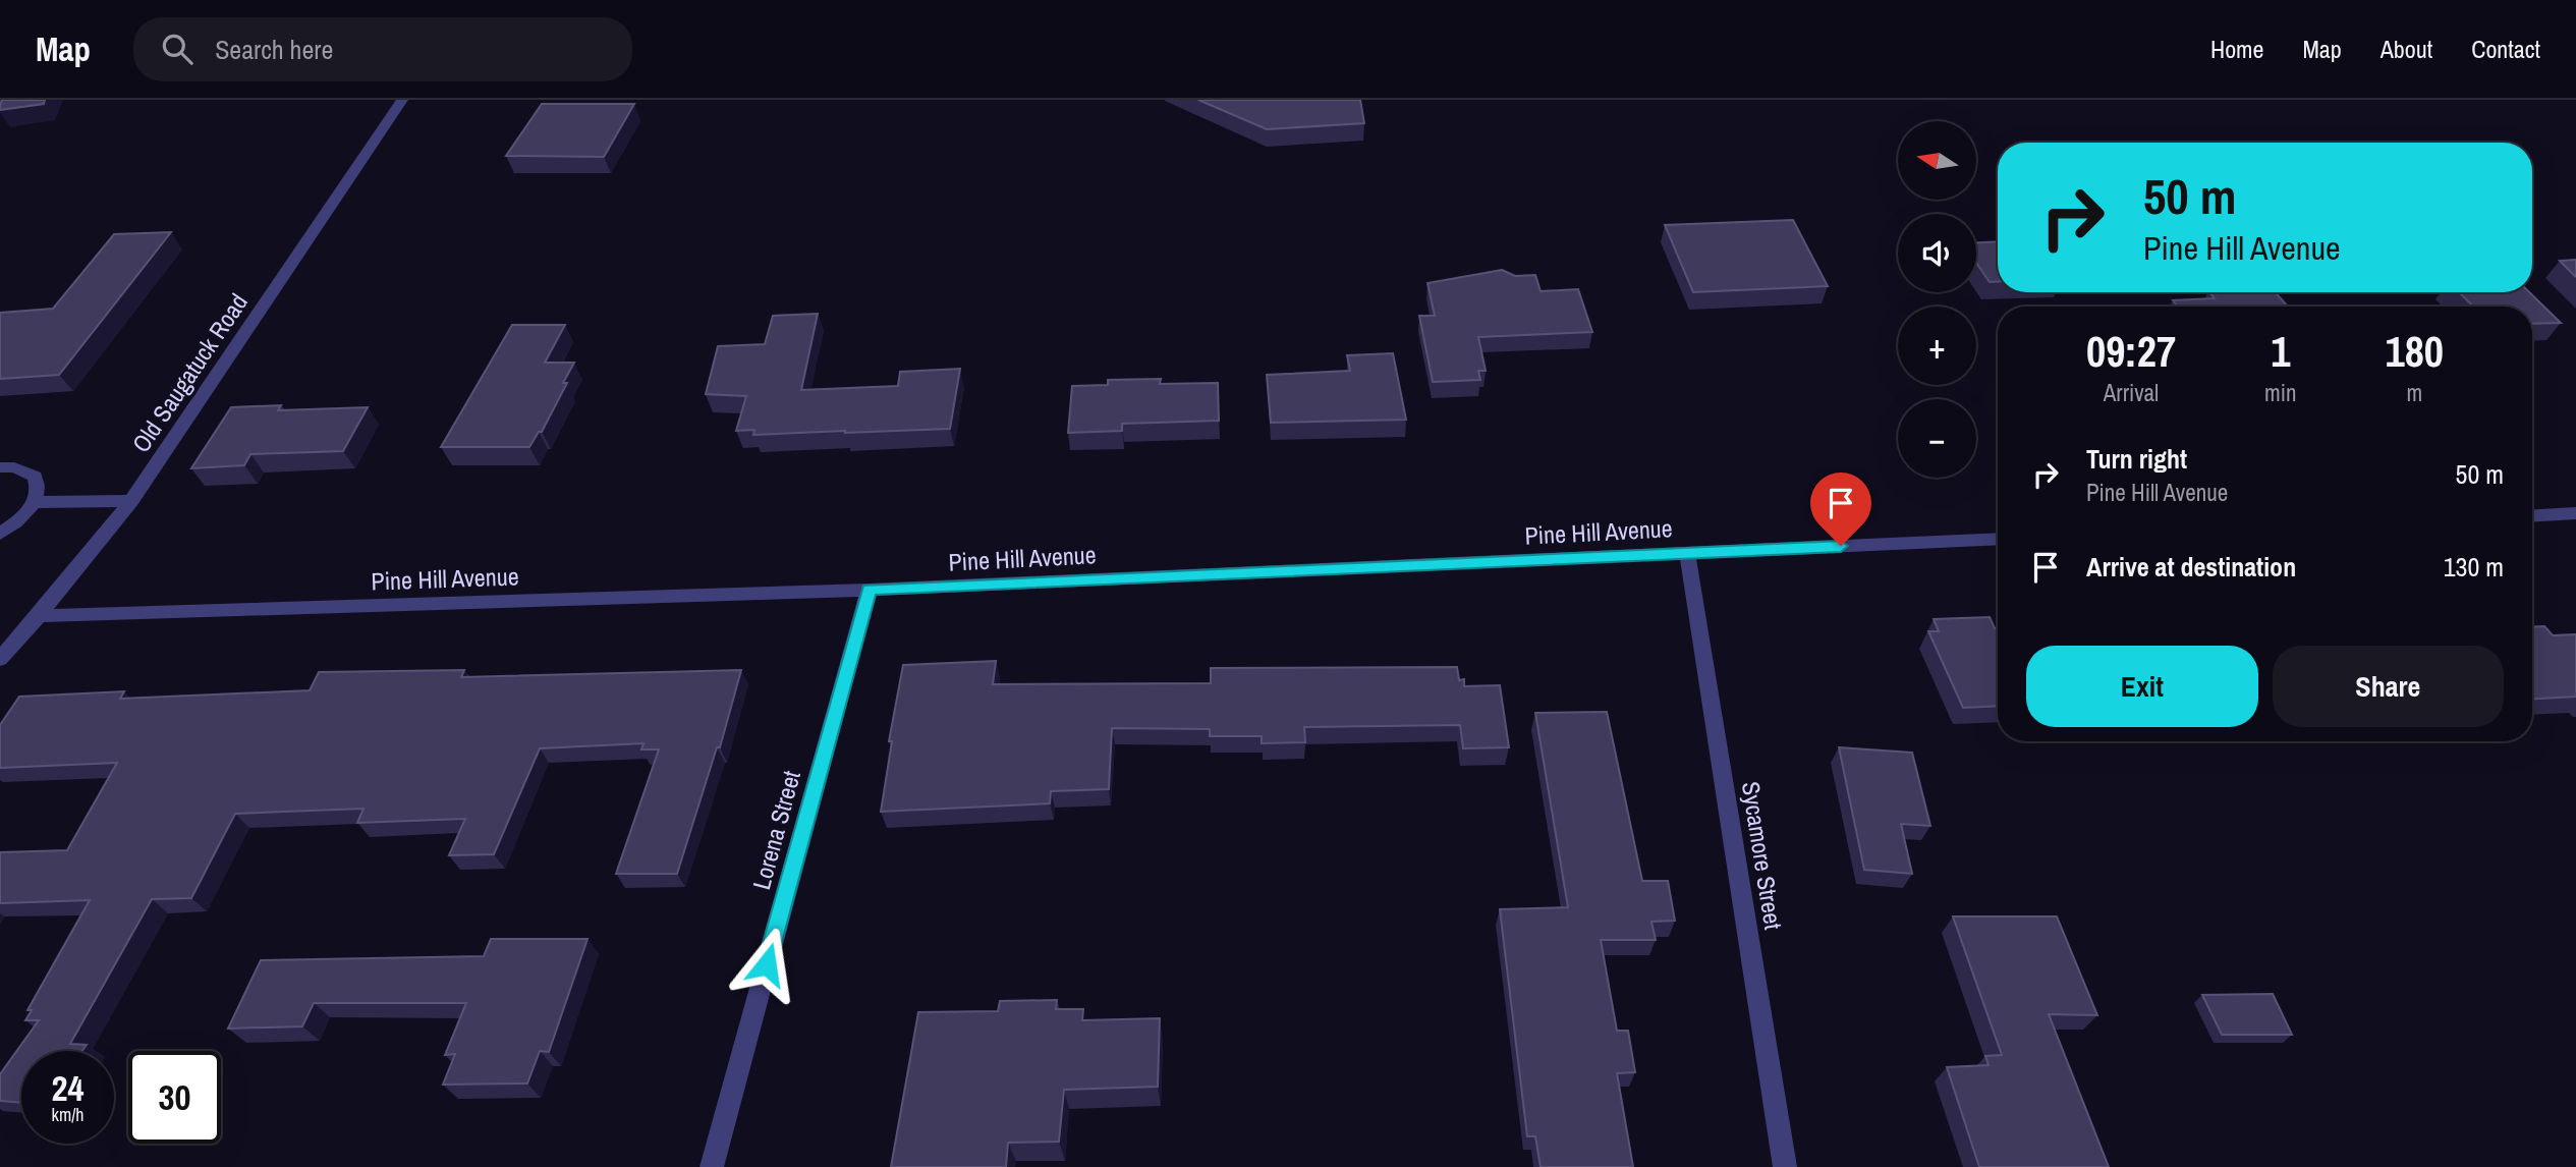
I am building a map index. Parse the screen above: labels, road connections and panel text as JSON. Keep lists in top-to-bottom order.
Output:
{
  "streets": {
    "street": [
      "Old Saugatuck Road",
      "Pine Hill Avenue",
      "Lorena Street",
      "Sycamore Street"
    ]
  },
  "crossings": [
    ["Old Saugatuck Road", "Pine Hill Avenue"],
    ["Pine Hill Avenue", "Lorena Street"],
    ["Pine Hill Avenue", "Sycamore Street"]
  ],
  "north": "left",
  "page": {
    "header": "Map",
    "search": "Search here",
    "nav": [
      "Home",
      "Map",
      "About",
      "Contact"
    ],
    "map_buttons": ["+", "−"],
    "turn": ["50 m", "Pine Hill Avenue"],
    "eta": [
      "09:27",
      "Arrival",
      "1",
      "min",
      "180",
      "m"
    ],
    "list": [
      {
        "name": "Turn right",
        "note": "Pine Hill Avenue",
        "value": "50 m"
      },
      {
        "name": "Arrive at destination",
        "value": "130 m"
      }
    ],
    "buttons": ["Exit", "Share"],
    "speed": "24 km/h",
    "limit": "30"
  }
}
